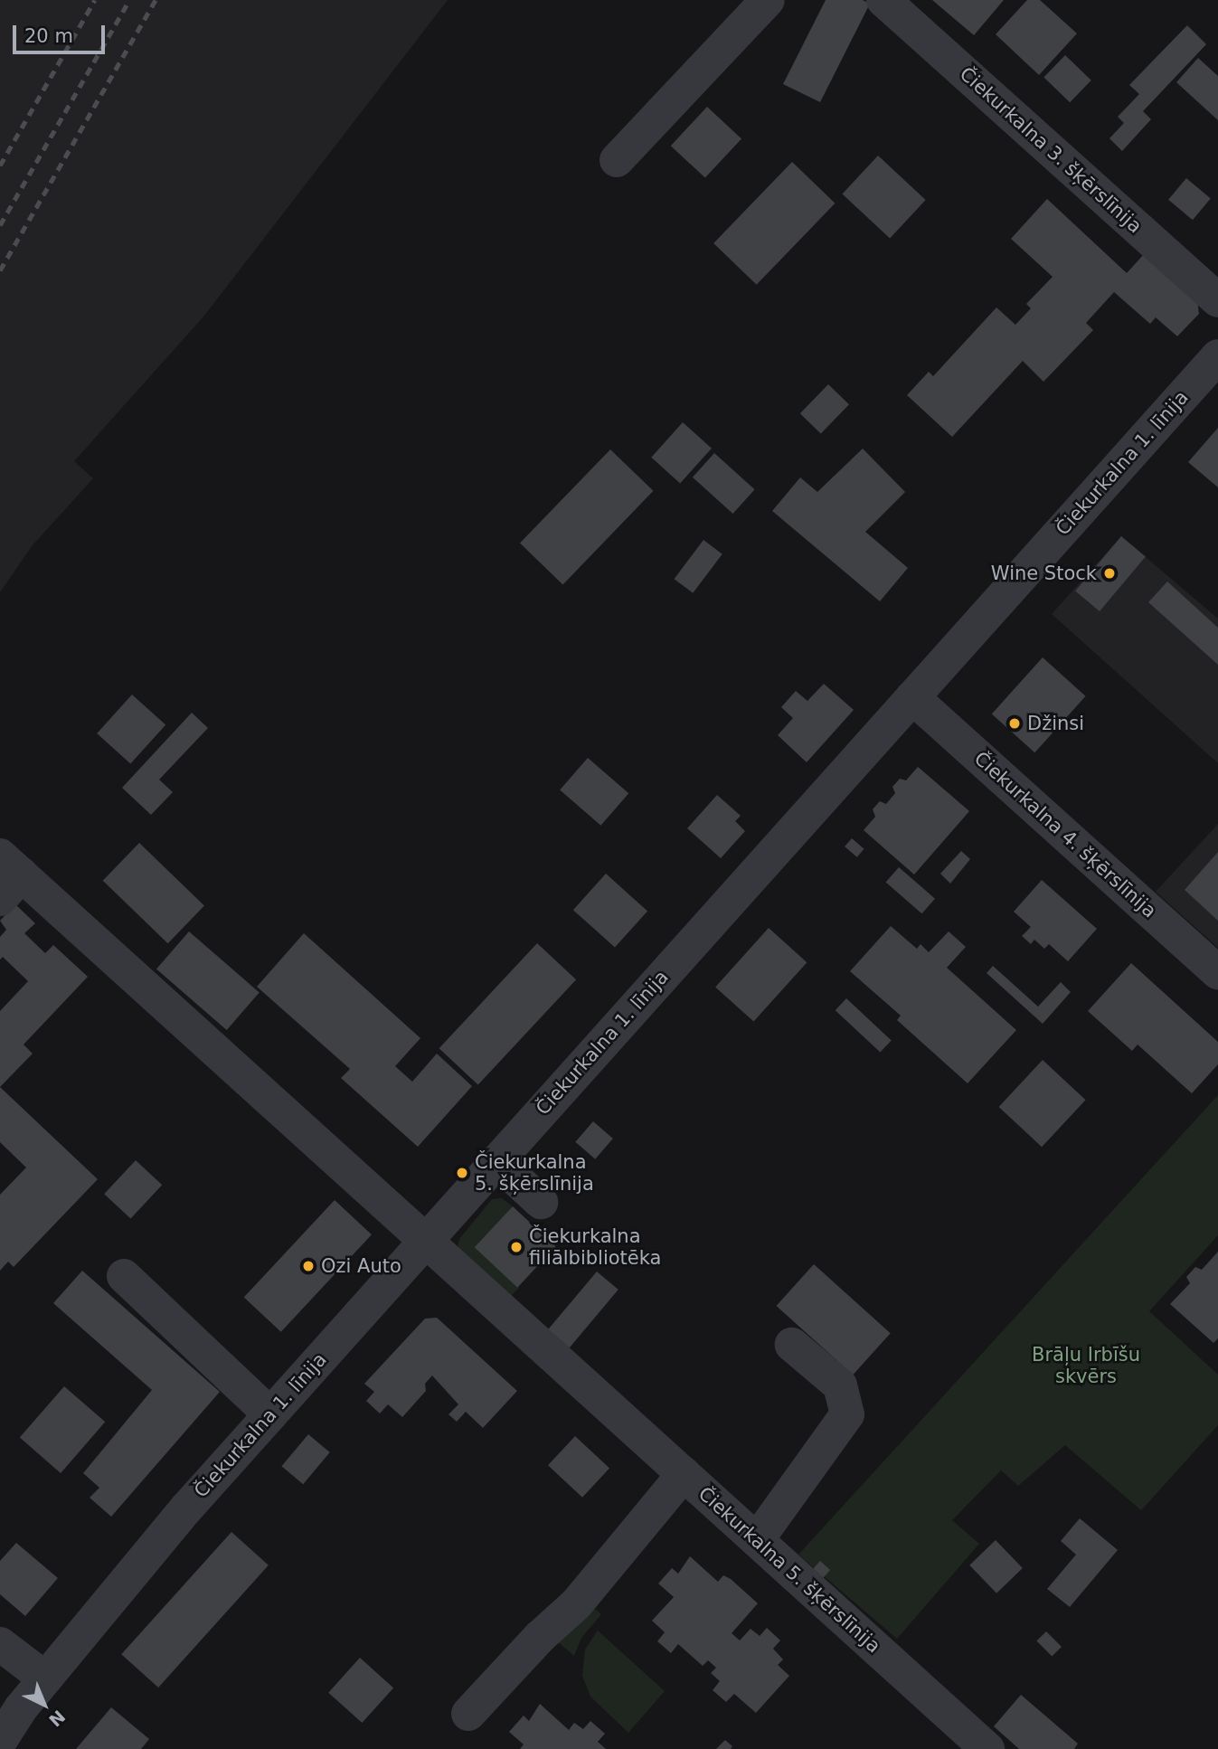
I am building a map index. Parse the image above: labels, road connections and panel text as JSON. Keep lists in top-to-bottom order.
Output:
{
  "streets": {
    "street": [
      "Čiekurkalna 3. šķērslīnija",
      "Čiekurkalna 1. līnija",
      "Čiekurkalna 4. šķērslīnija",
      "Čiekurkalna 5. šķērslīnija"
    ]
  },
  "crossings": [
    ["Čiekurkalna 1. līnija", "Čiekurkalna 4. šķērslīnija"],
    ["Čiekurkalna 1. līnija", "Čiekurkalna 5. šķērslīnija"]
  ],
  "parks": ["Brāļu Irbīšu skvērs"],
  "places": [
    "Wine Stock",
    "Džinsi",
    "Čiekurkalna 5. šķērslīnija",
    "Čiekurkalna filiālbibliotēka",
    "Ozi Auto"
  ],
  "scale_bar": "20 m",
  "north": "bottom right"
}
